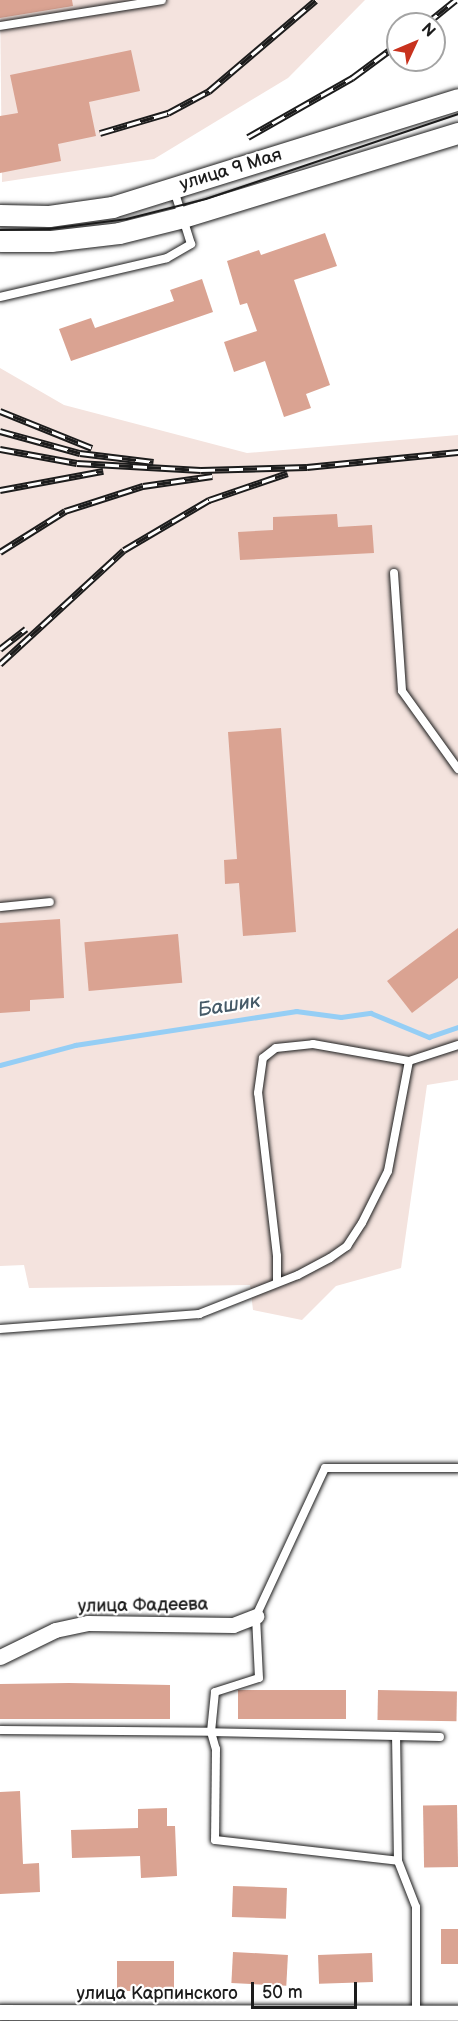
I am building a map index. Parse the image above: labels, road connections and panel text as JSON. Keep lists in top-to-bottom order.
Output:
{
  "streets": {
    "main road": ["улица 9 Мая"],
    "street": ["улица Фадеева", "улица Карпинского"]
  },
  "water": ["Башик"],
  "scale_bar": "50 m",
  "north": "top right"
}
